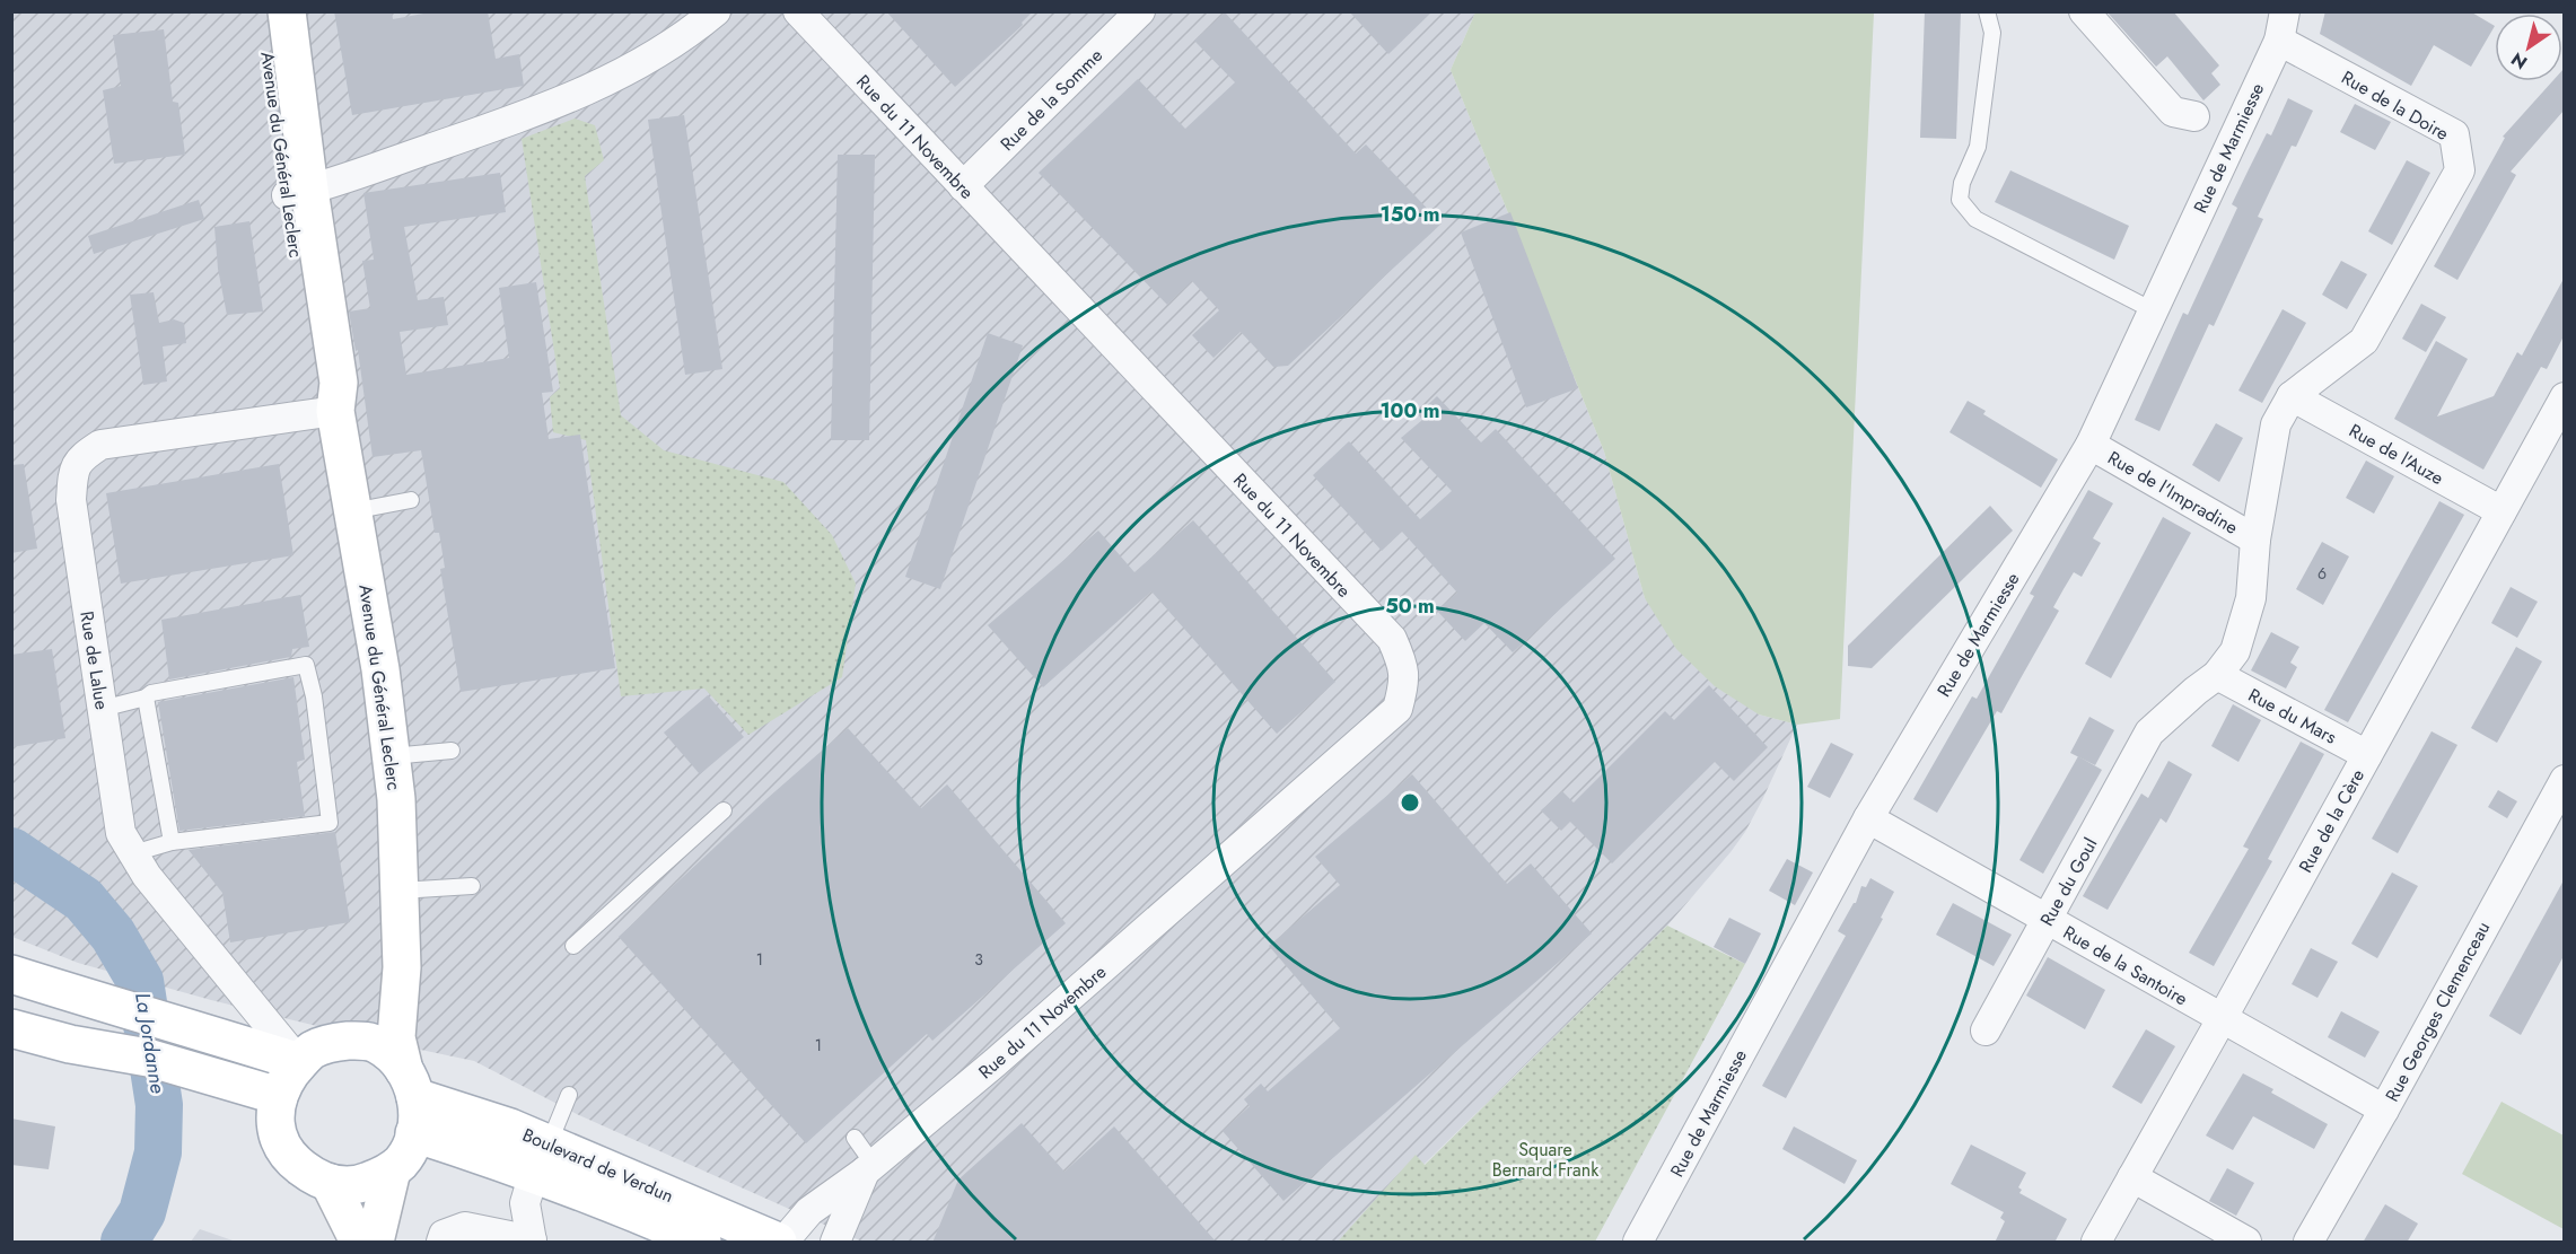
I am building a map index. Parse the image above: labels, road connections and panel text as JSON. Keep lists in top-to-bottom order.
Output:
{
  "streets": {
    "main road": ["Avenue du Général Leclerc", "Boulevard de Verdun"],
    "street": [
      "Rue de la Somme",
      "Rue de la Doire",
      "Rue du 11 Novembre",
      "Rue de Marmiesse",
      "Rue de l'Auze",
      "Rue de l'Impradine",
      "Rue de Lalue",
      "Rue du Mars",
      "Rue de la Cère",
      "Rue du Goul",
      "Rue de la Santoire",
      "Rue Georges Clemenceau"
    ]
  },
  "crossings": [
    ["Rue de la Somme", "Rue du 11 Novembre"],
    ["Rue de la Doire", "Rue de Marmiesse"],
    ["Rue de la Doire", "Rue de l'Auze"],
    ["Rue de la Doire", "Rue du Goul"],
    ["Rue de Marmiesse", "Rue de l'Impradine"],
    ["Rue de Marmiesse", "Rue de la Santoire"],
    ["Avenue du Général Leclerc", "Rue de Lalue"],
    ["Avenue du Général Leclerc", "Boulevard de Verdun"],
    ["Rue de l'Auze", "Rue de la Cère"],
    ["Rue de l'Auze", "Rue du Goul"],
    ["Rue de l'Impradine", "Rue du Goul"],
    ["Rue de Lalue", "Boulevard de Verdun"],
    ["Rue du Mars", "Rue de la Cère"],
    ["Rue du Mars", "Rue du Goul"],
    ["Rue de la Cère", "Rue de la Santoire"],
    ["Rue du Goul", "Rue de la Santoire"],
    ["Rue de la Santoire", "Rue Georges Clemenceau"]
  ],
  "water": ["La Jordanne"],
  "parks": ["Square Bernard Frank"],
  "house_numbers": [
    "6",
    "1",
    "3",
    "1"
  ],
  "north": "bottom left",
  "rings": ["150 m", "100 m", "50 m"]
}
